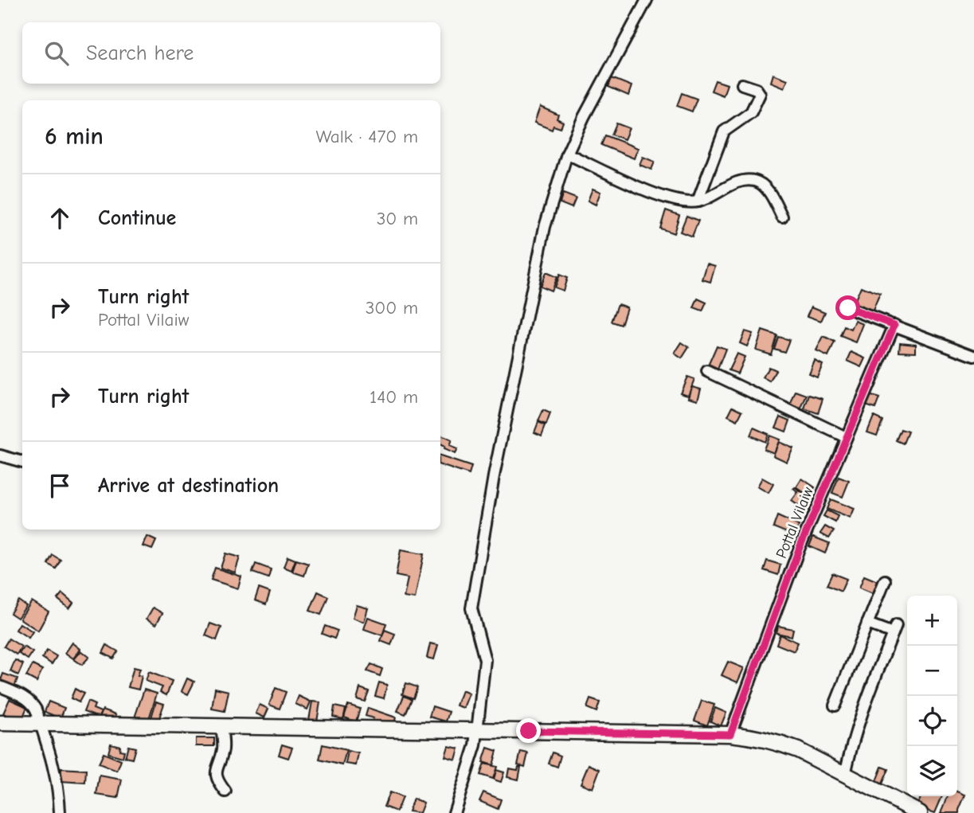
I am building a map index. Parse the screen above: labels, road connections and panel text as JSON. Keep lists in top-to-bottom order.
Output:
{
  "streets": {
    "street": ["Pottal Vilaiw"]
  },
  "page": {
    "search": "Search here",
    "heading": ["6 min", "Walk · 470 m"],
    "list": [
      ["Continue", "30 m"],
      ["Turn right", "Pottal Vilaiw", "300 m"],
      ["Turn right", "140 m"],
      "Arrive at destination"
    ],
    "map_buttons": ["+", "−"]
  }
}
